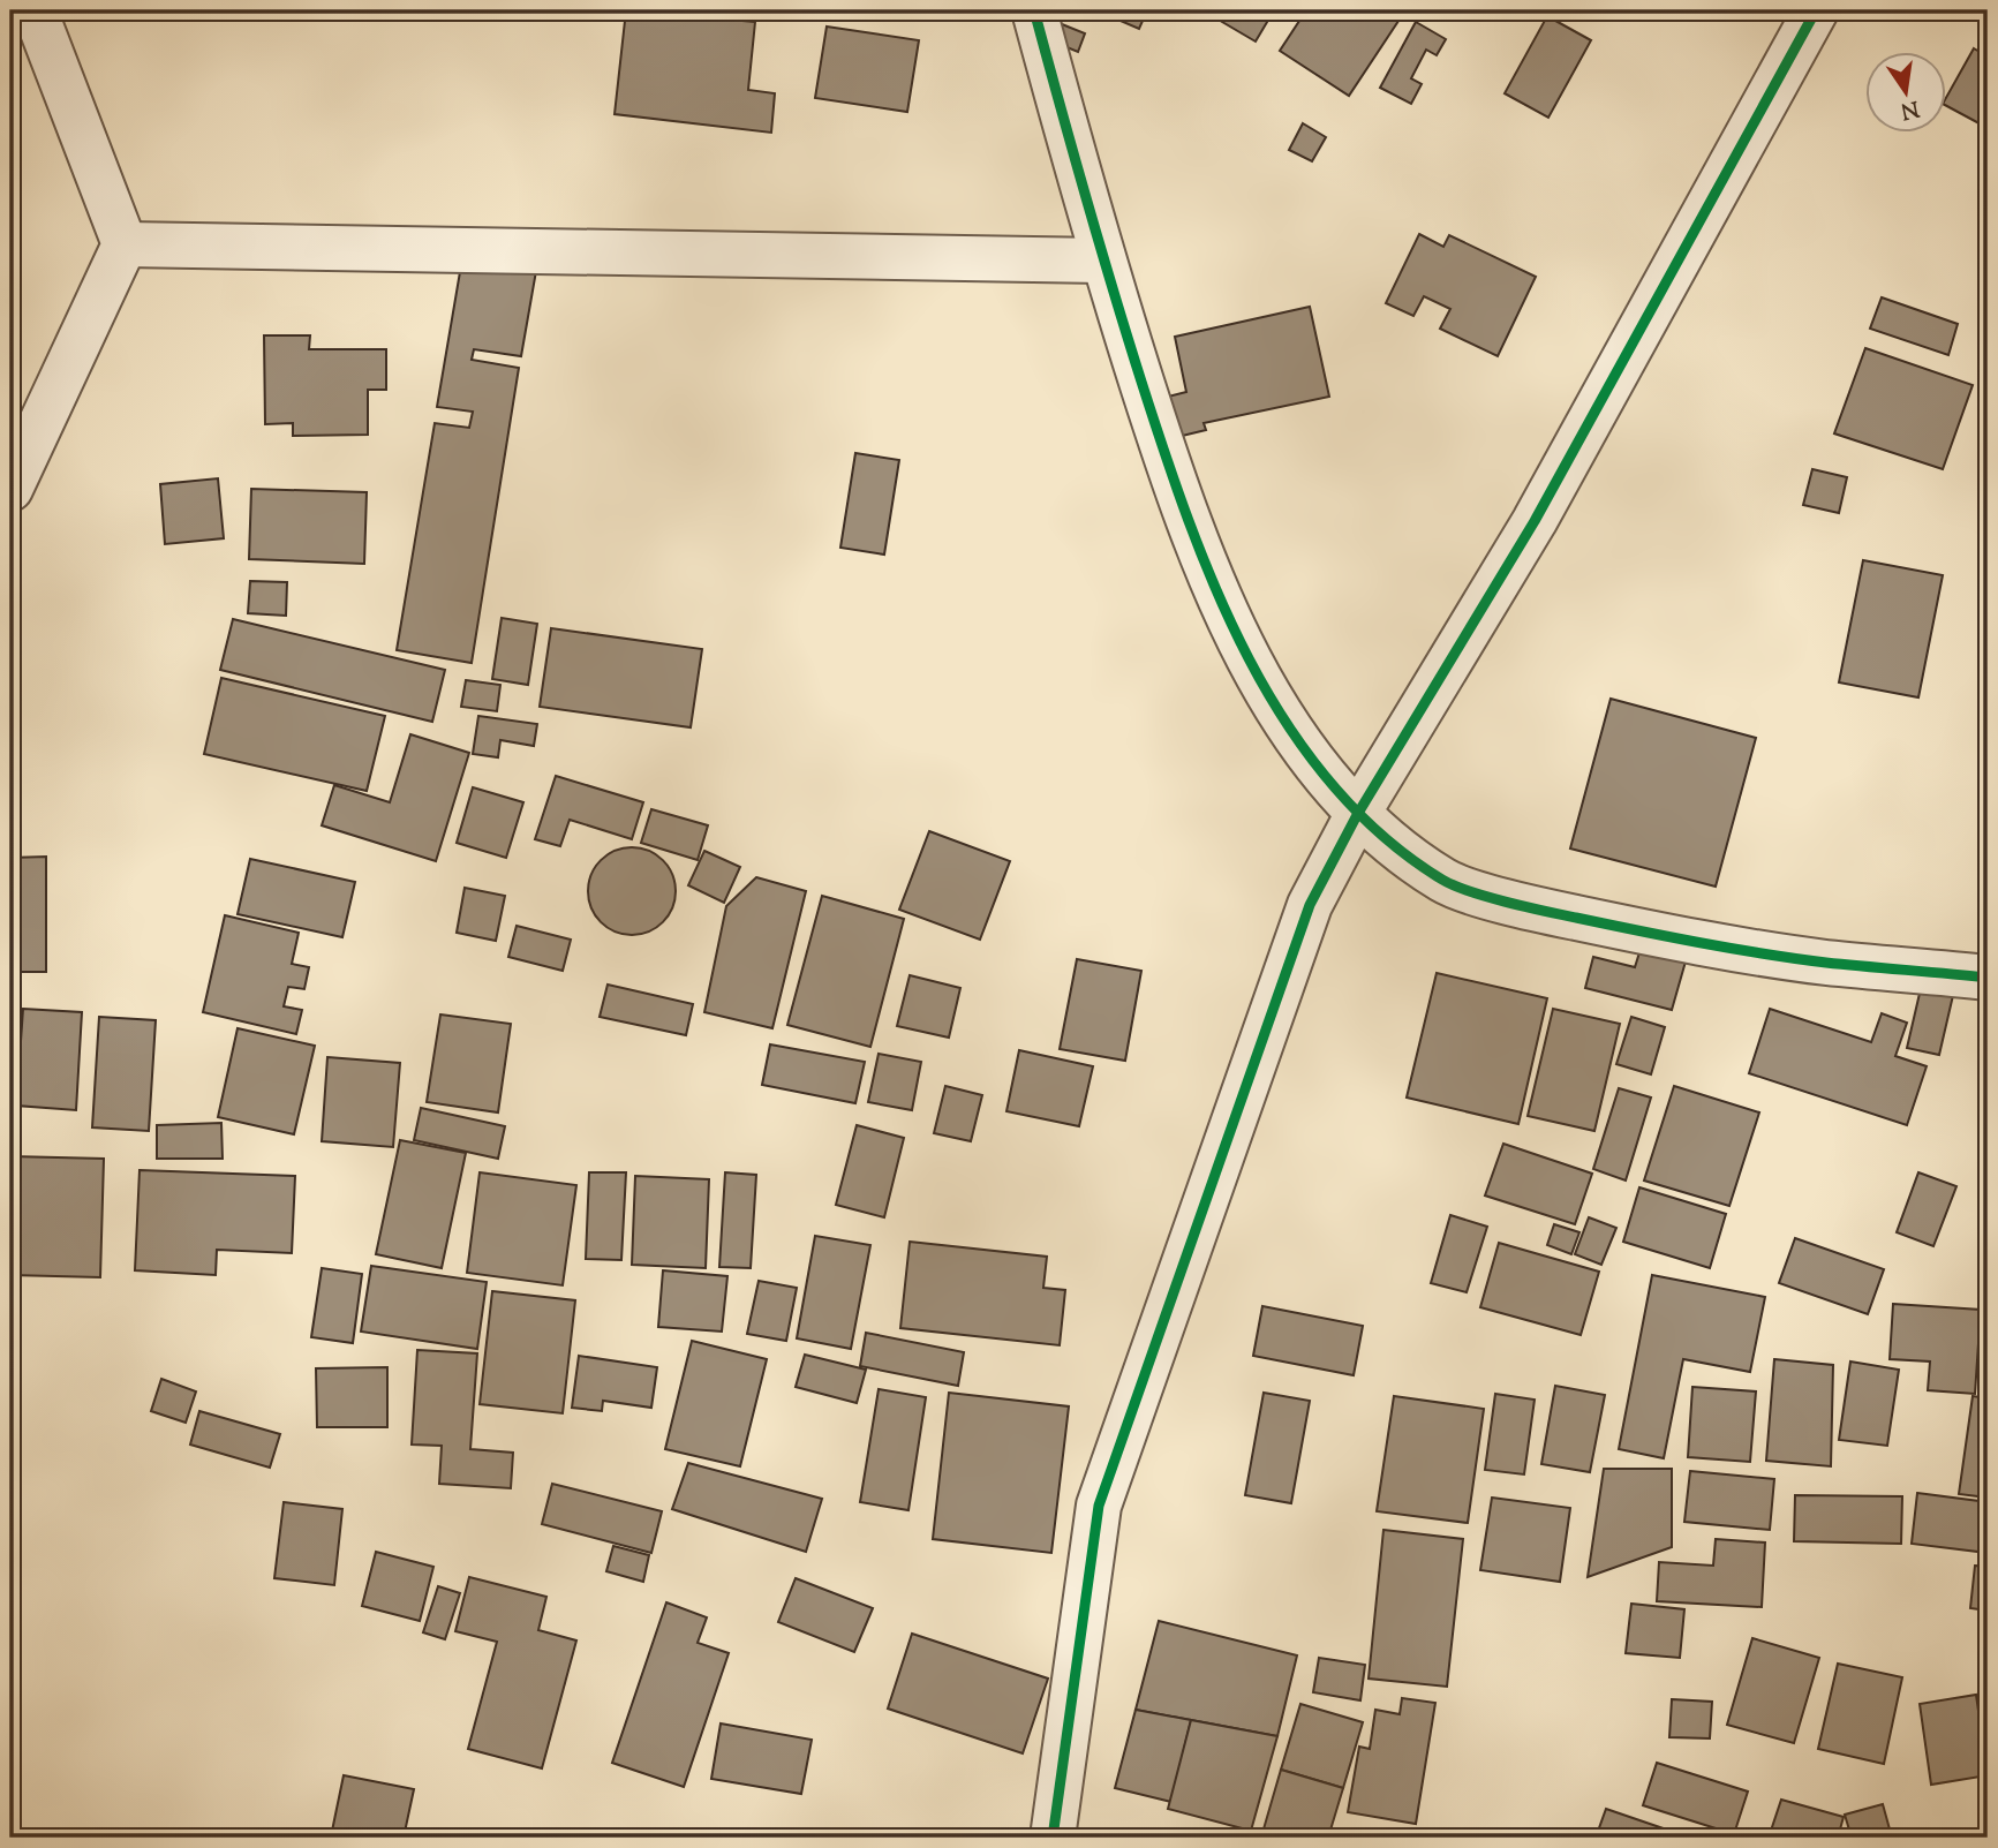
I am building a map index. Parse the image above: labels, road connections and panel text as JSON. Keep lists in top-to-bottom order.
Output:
{
  "north": "bottom"
}
